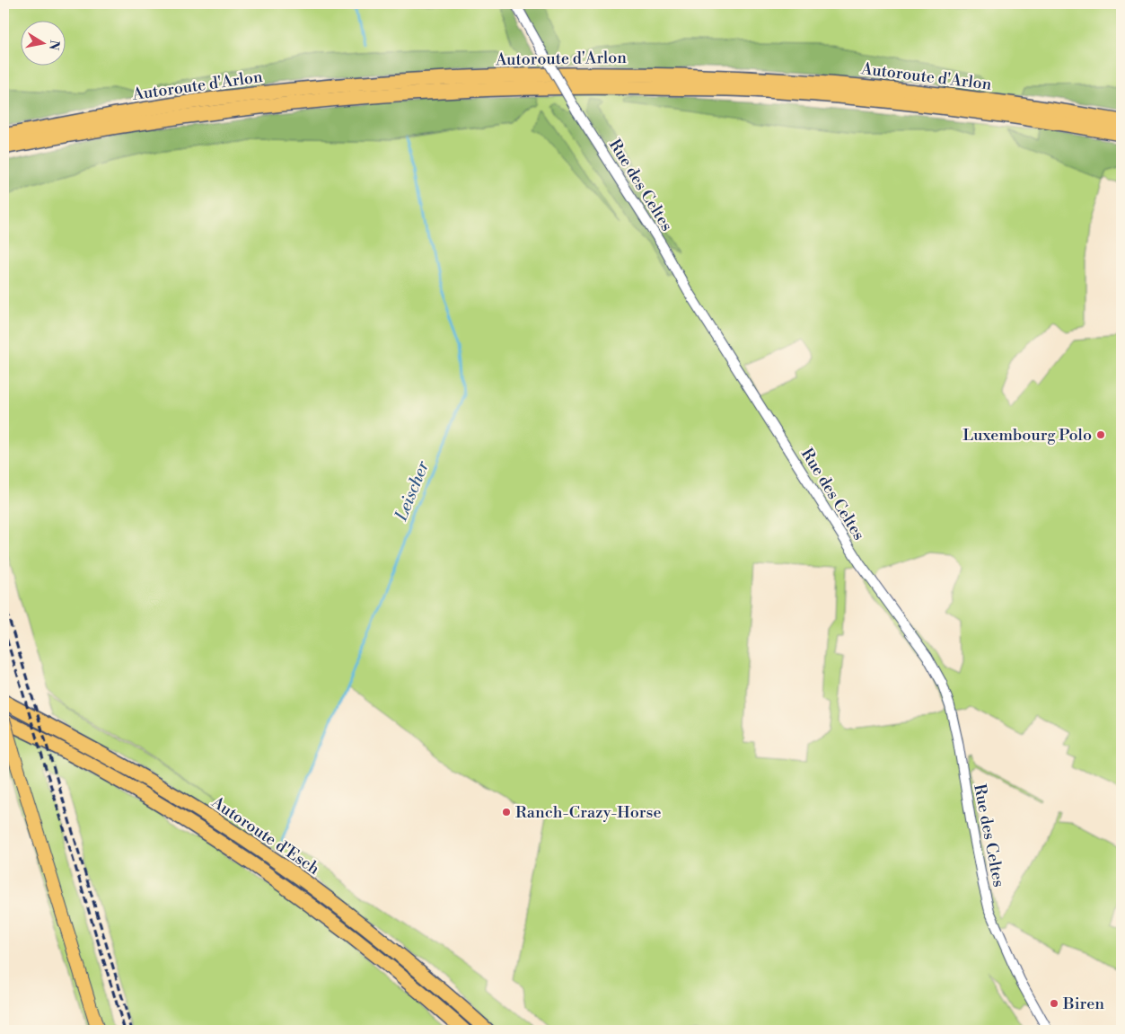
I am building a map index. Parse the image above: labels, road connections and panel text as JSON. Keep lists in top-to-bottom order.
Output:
{
  "streets": {
    "highway": ["Autoroute d'Arlon", "Autoroute d'Esch"],
    "street": ["Rue des Celtes"]
  },
  "water": ["Leischer"],
  "places": ["Luxembourg Polo", "Ranch-Crazy-Horse", "Biren"],
  "north": "right"
}
